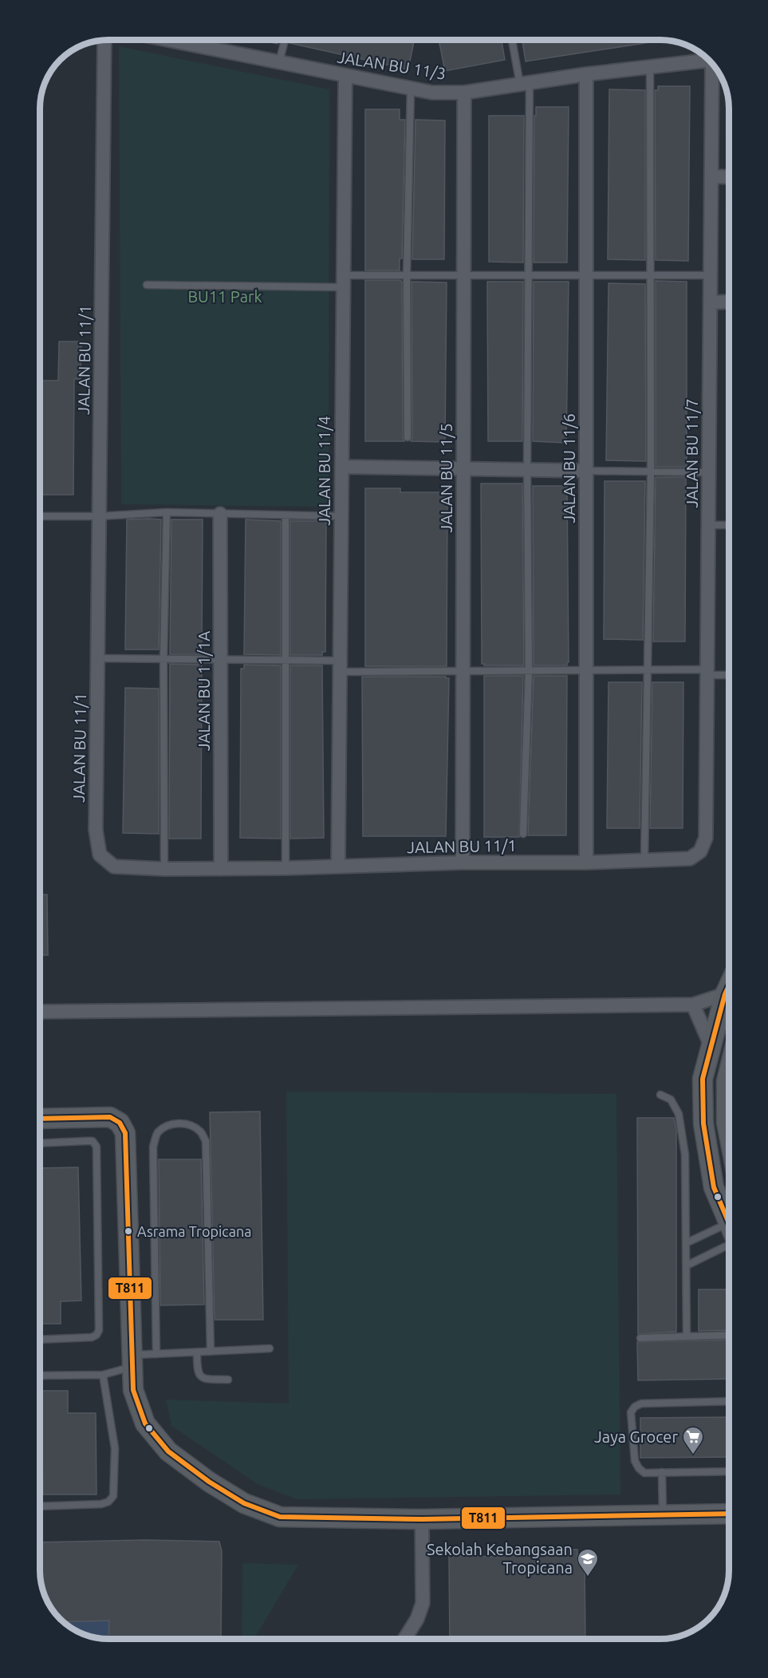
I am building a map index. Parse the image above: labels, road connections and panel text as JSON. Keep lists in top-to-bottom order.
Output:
{
  "streets": {
    "street": [
      "JALAN BU 11/3",
      "JALAN BU 11/1",
      "JALAN BU 11/7",
      "JALAN BU 11/6",
      "JALAN BU 11/4",
      "JALAN BU 11/5",
      "JALAN BU 11/1A"
    ]
  },
  "crossings": [
    ["JALAN BU 11/3", "JALAN BU 11/6"],
    ["JALAN BU 11/3", "JALAN BU 11/4"],
    ["JALAN BU 11/3", "JALAN BU 11/5"],
    ["JALAN BU 11/1", "JALAN BU 11/7"],
    ["JALAN BU 11/1", "JALAN BU 11/6"],
    ["JALAN BU 11/1", "JALAN BU 11/4"],
    ["JALAN BU 11/1", "JALAN BU 11/5"],
    ["JALAN BU 11/1", "JALAN BU 11/1A"]
  ],
  "parks": ["BU11 Park"],
  "places": {
    "other": ["Asrama Tropicana"],
    "supermarket": ["Jaya Grocer"],
    "school or university": ["Sekolah Kebangsaan Tropicana"]
  },
  "lines": ["transit line T811"]
}
